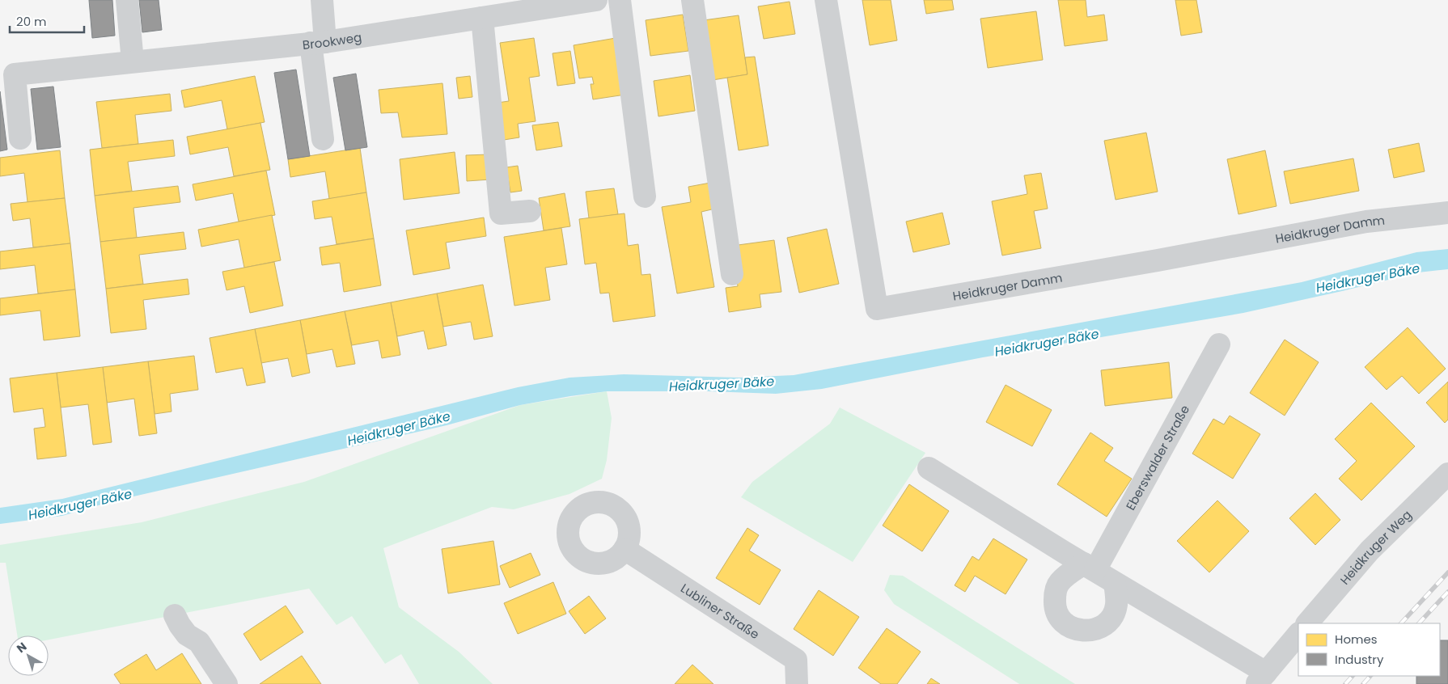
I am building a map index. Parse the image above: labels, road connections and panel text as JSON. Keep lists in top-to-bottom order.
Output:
{
  "streets": {
    "street": [
      "Brookweg",
      "Heidkruger Damm",
      "Eberswalder Straße",
      "Heidkruger Weg",
      "Lubliner Straße"
    ]
  },
  "water": ["Heidkruger Bäke"],
  "legend": ["Homes", "Industry"],
  "scale_bar": "20 m",
  "north": "top left"
}
